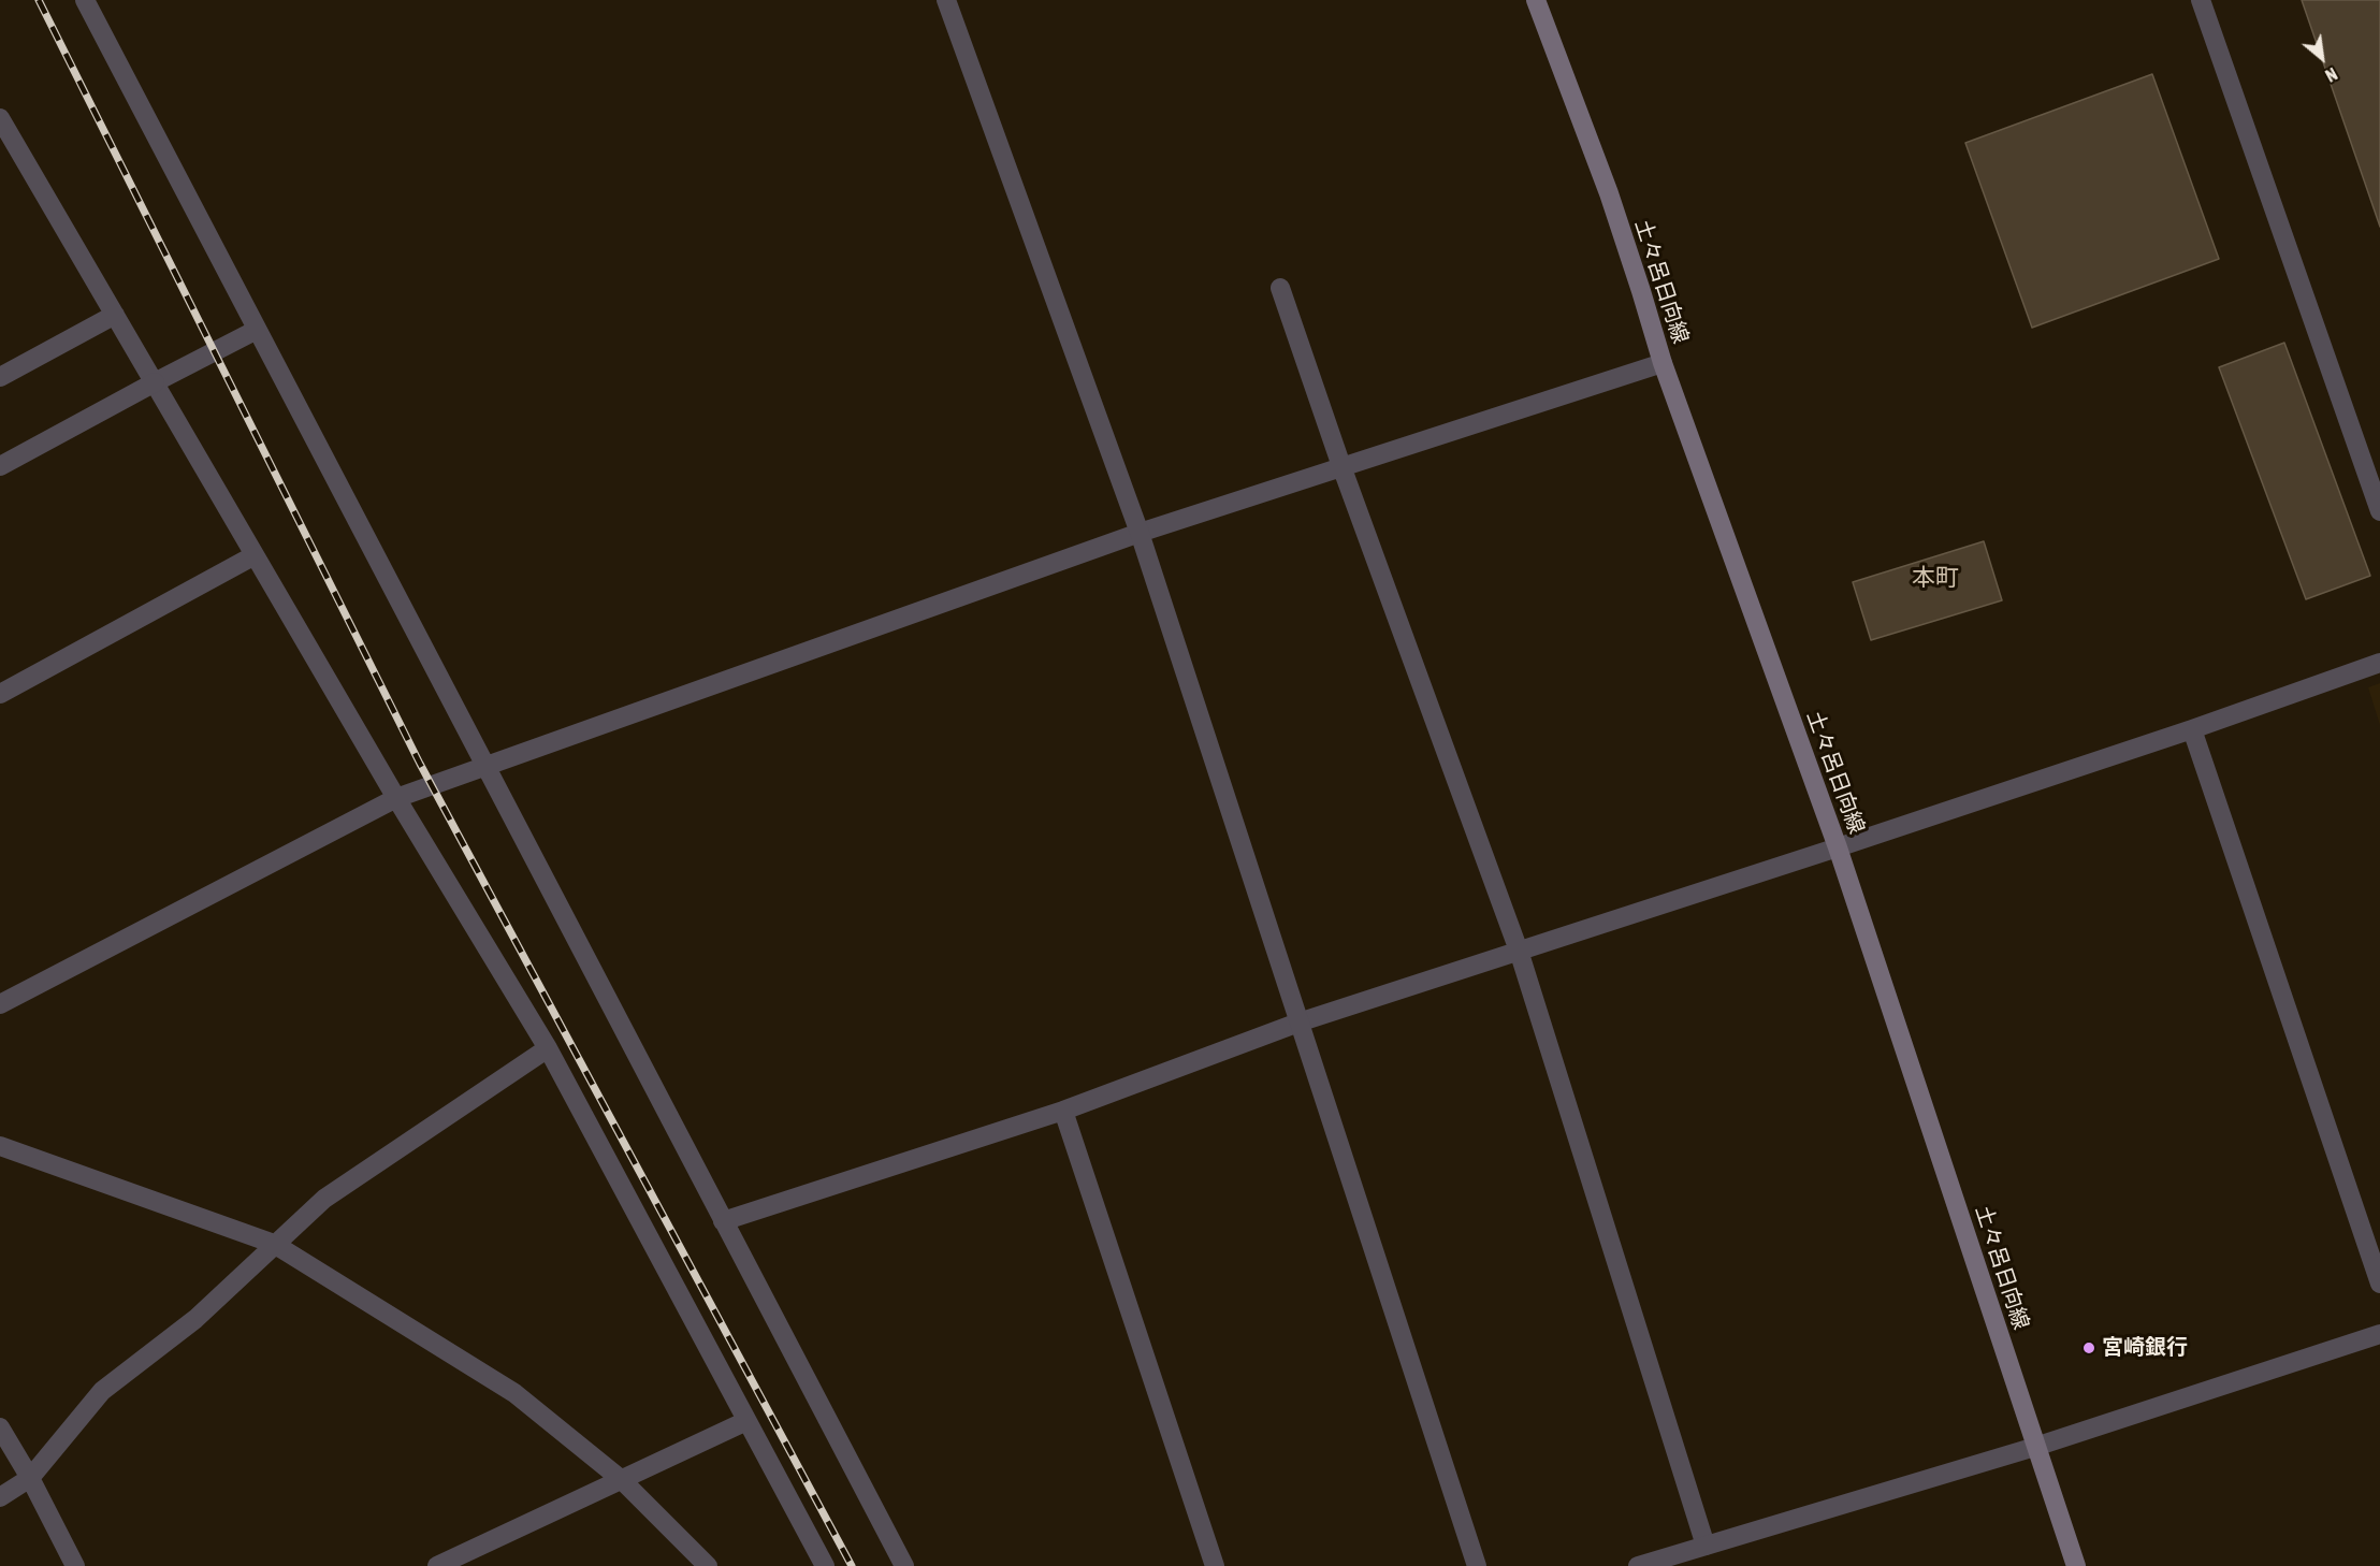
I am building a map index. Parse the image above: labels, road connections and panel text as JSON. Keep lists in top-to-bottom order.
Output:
{
  "streets": {
    "main road": ["土々呂日向線"]
  },
  "districts": ["本町"],
  "places": ["宮崎銀行"],
  "north": "bottom right"
}
